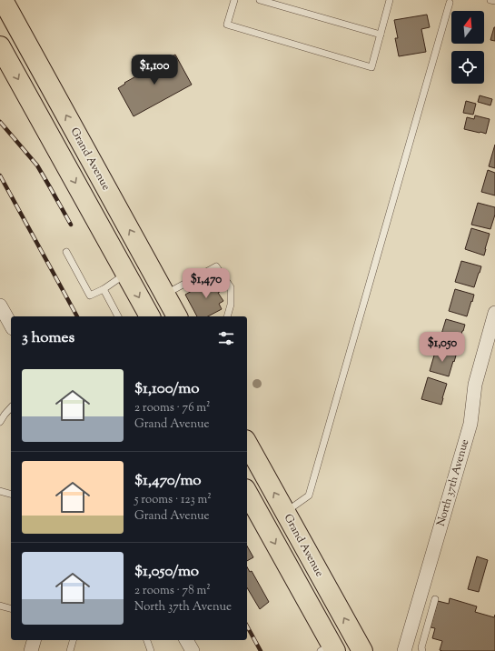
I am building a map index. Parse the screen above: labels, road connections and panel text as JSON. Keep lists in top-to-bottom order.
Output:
{
  "streets": {
    "highway": ["Grand Avenue"],
    "street": ["North 37th Avenue"]
  },
  "north": "top",
  "page": {
    "price": ["$1,100", "$1,470", "$1,050"],
    "heading": "3 homes",
    "list": [
      {
        "name": "$1,100/mo",
        "note": "2 rooms · 76 m² · Grand Avenue"
      },
      {
        "name": "$1,470/mo",
        "note": "5 rooms · 123 m² · Grand Avenue"
      },
      {
        "name": "$1,050/mo",
        "note": "2 rooms · 78 m² · North 37th Avenue"
      }
    ]
  }
}
